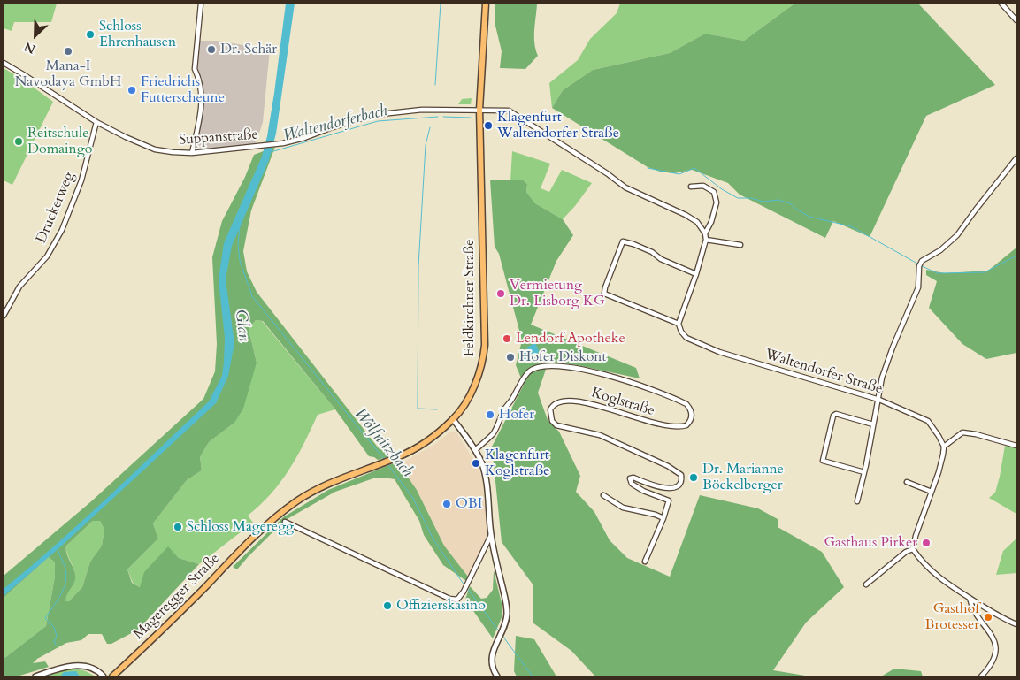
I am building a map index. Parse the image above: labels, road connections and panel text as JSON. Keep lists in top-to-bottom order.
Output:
{
  "streets": {
    "main road": ["Feldkirchner Straße", "Mageregger Straße"],
    "street": [
      "Suppanstraße",
      "Druckerweg",
      "Waltendorfer Straße",
      "Koglstraße"
    ]
  },
  "crossings": [
    ["Suppanstraße", "Druckerweg"],
    ["Suppanstraße", "Feldkirchner Straße"],
    ["Feldkirchner Straße", "Mageregger Straße"]
  ],
  "water": ["Waltendorferbach", "Glan", "Wölfnitzbach"],
  "places": [
    "Schloss Ehrenhausen",
    "Dr. Schär",
    "Mana-I Navodaya GmbH",
    "Friedrichs Futterscheune",
    "Klagenfurt Waltendorfer Straße",
    "Reitschule Domaingo",
    "Vermietung Dr. Lisborg KG",
    "Lendorf Apotheke",
    "Hofer Diskont",
    "Hofer",
    "Klagenfurt Koglstraße",
    "Dr. Marianne Böckelberger",
    "OBI",
    "Schloss Mageregg",
    "Gasthaus Pirker",
    "Offizierskasino",
    "Gasthof Brotesser"
  ],
  "north": "bottom left"
}
